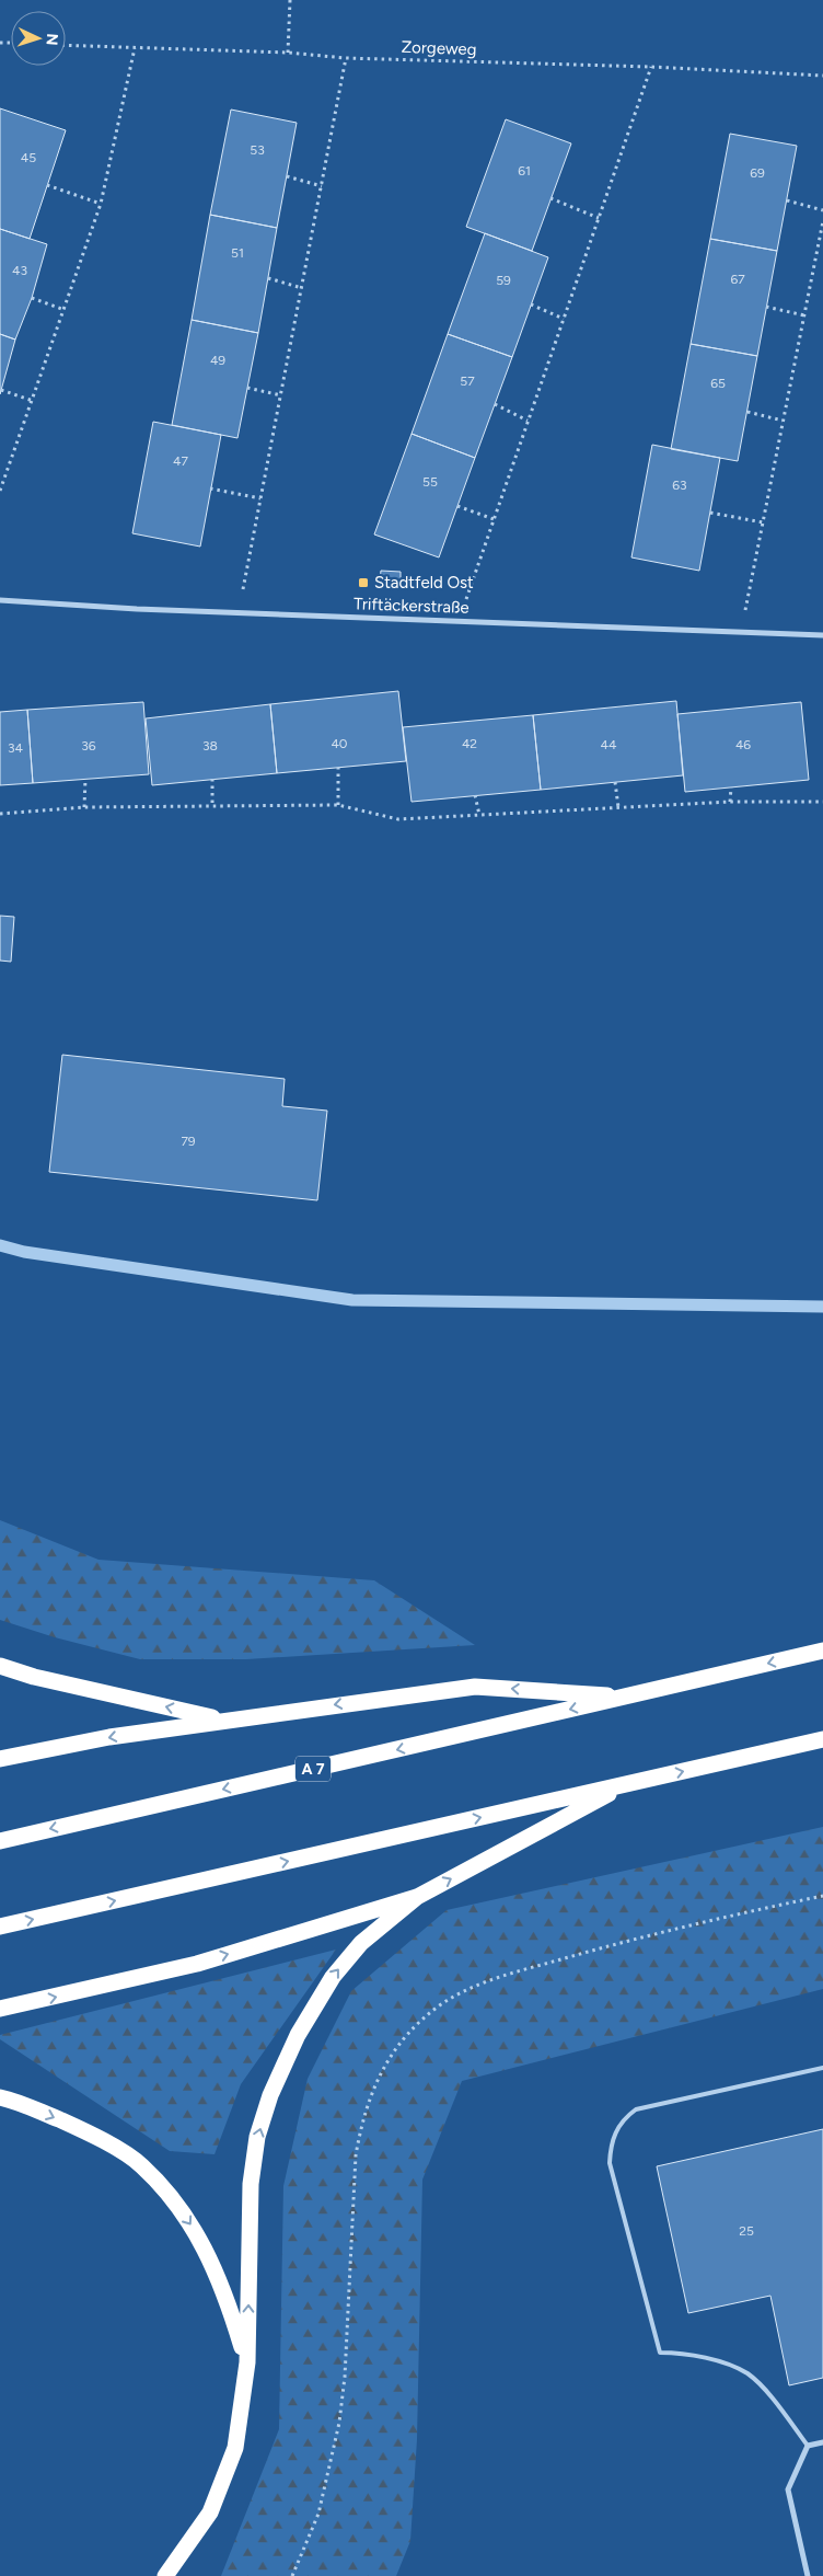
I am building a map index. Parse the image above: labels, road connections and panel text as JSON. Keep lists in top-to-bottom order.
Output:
{
  "streets": {
    "highway": ["A 7"],
    "street": ["Triftäckerstraße"],
    "path": ["Zorgeweg"]
  },
  "places": {
    "transit": ["Stadtfeld Ost"]
  },
  "house_numbers": [
    "53",
    "45",
    "61",
    "69",
    "51",
    "43",
    "67",
    "59",
    "49",
    "57",
    "65",
    "47",
    "55",
    "63",
    "40",
    "42",
    "44",
    "46",
    "36",
    "38",
    "34",
    "79",
    "25"
  ],
  "north": "right"
}
